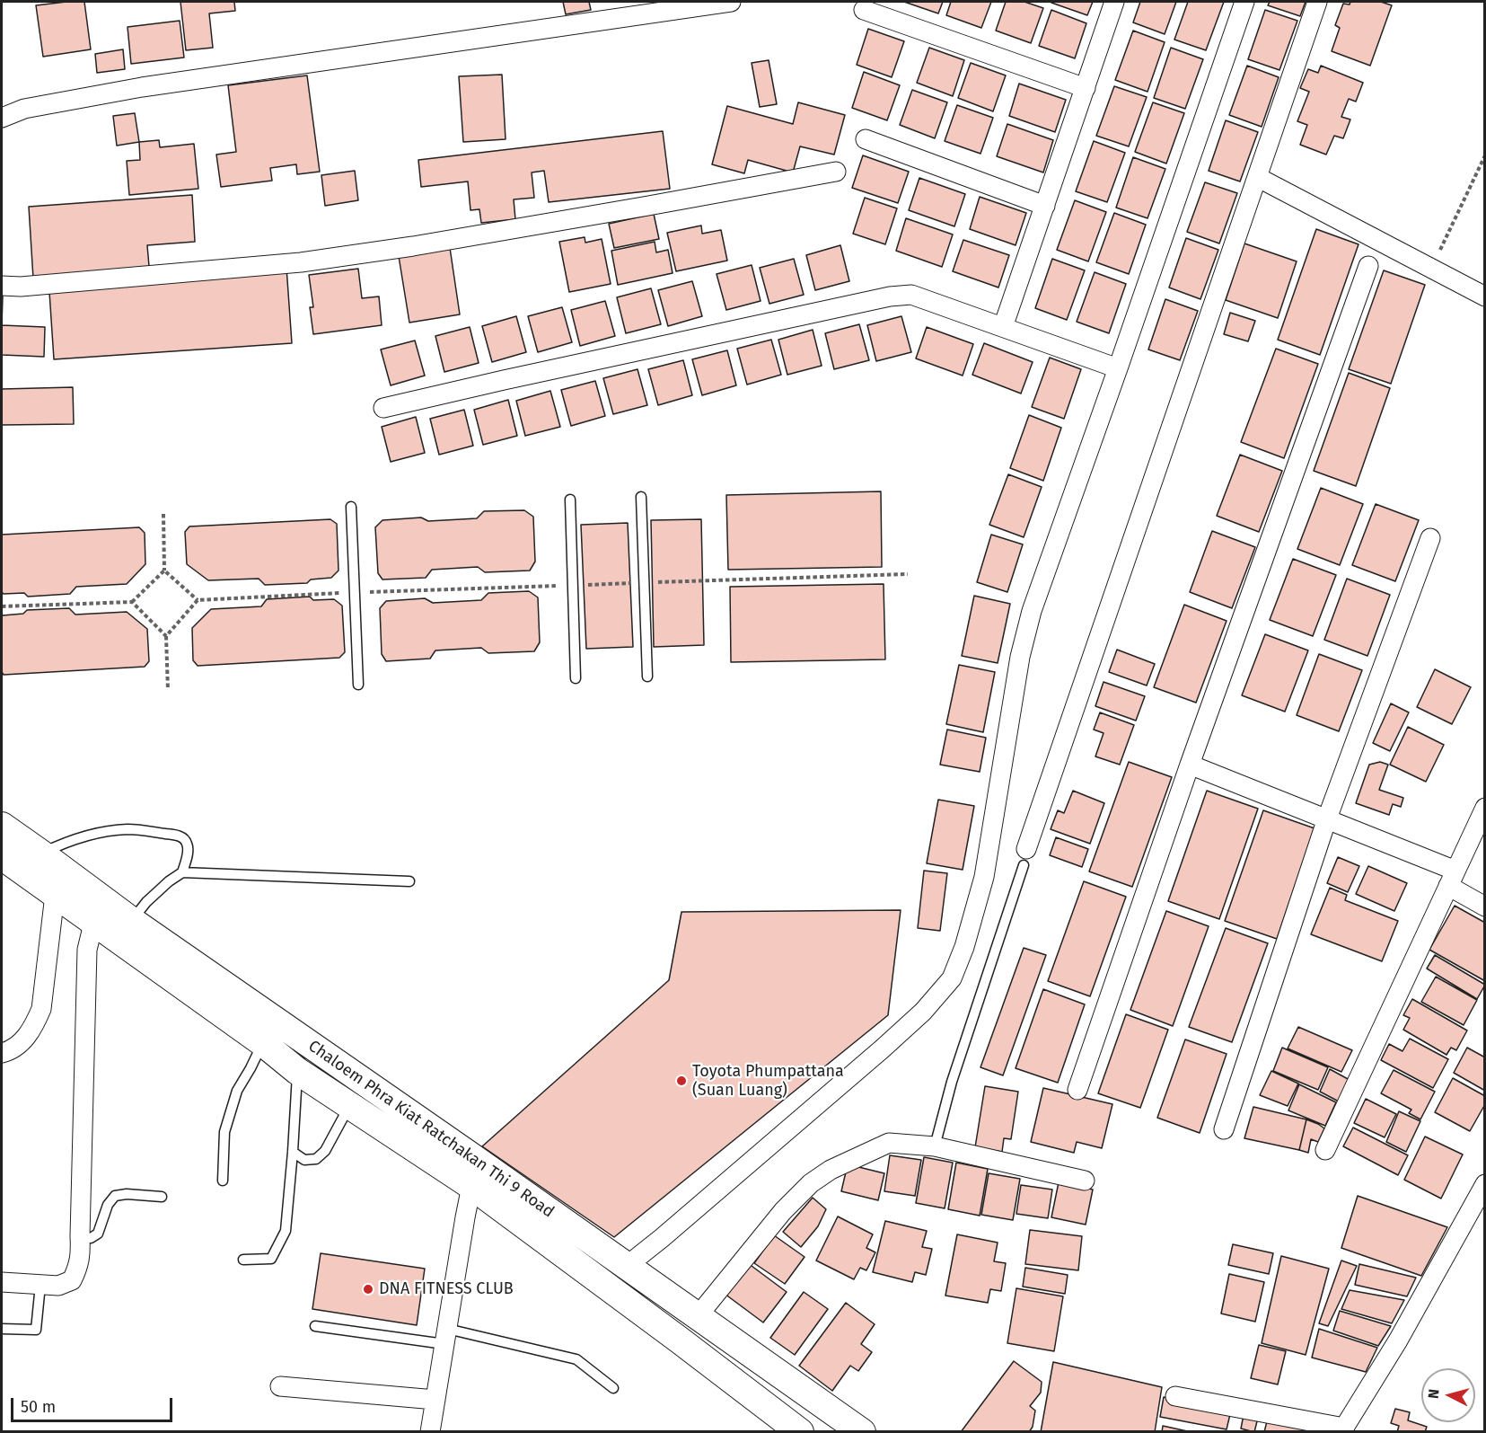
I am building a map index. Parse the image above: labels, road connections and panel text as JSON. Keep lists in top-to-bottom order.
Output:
{
  "streets": {
    "main road": ["Chaloem Phra Kiat Ratchakan Thi 9 Road"]
  },
  "places": ["Toyota Phumpattana (Suan Luang)", "DNA FITNESS CLUB"],
  "scale_bar": "50 m",
  "north": "left"
}
